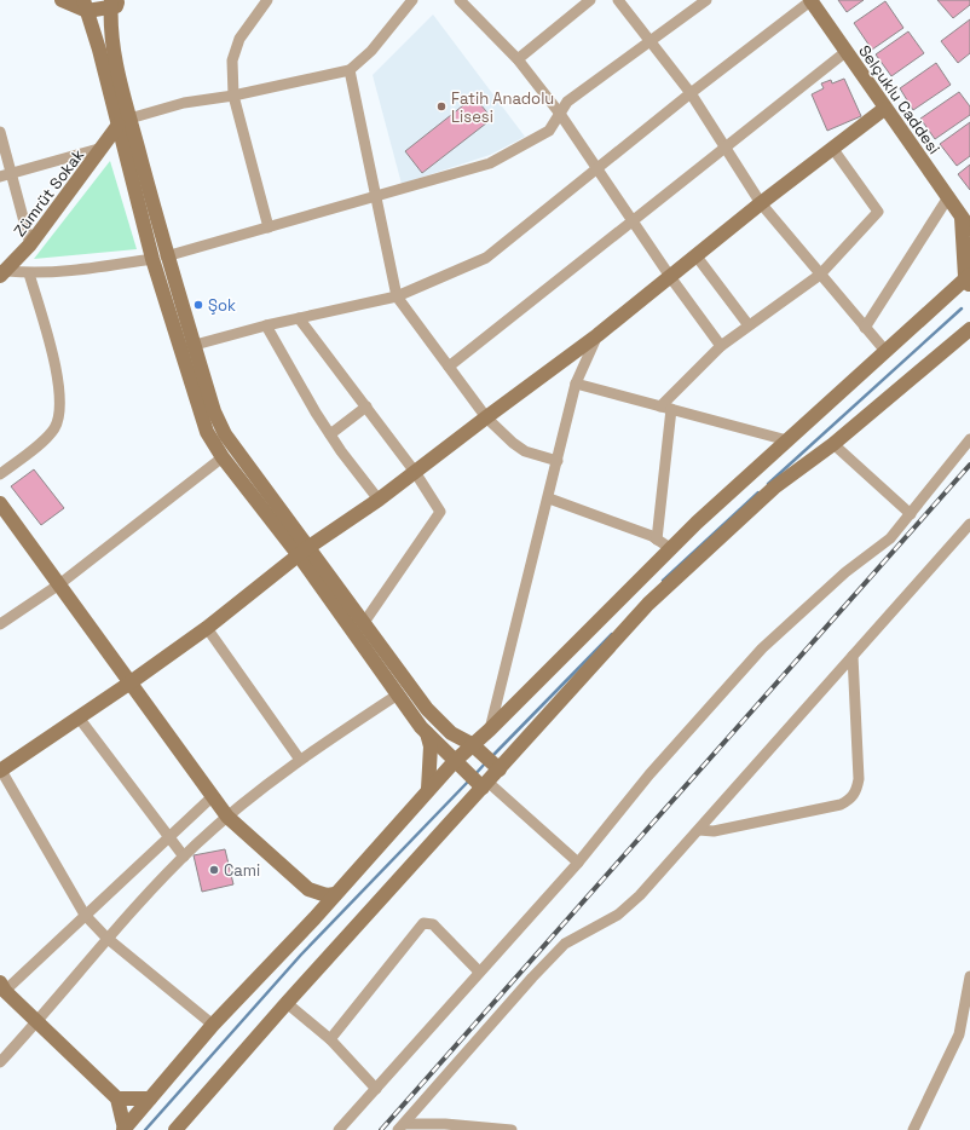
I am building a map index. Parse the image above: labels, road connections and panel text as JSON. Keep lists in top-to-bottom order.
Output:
{
  "streets": {
    "street": ["Selçuklu Caddesi", "Zümrüt Sokak"]
  },
  "places": ["Fatih Anadolu Lisesi", "Şok", "Cami"]
}
